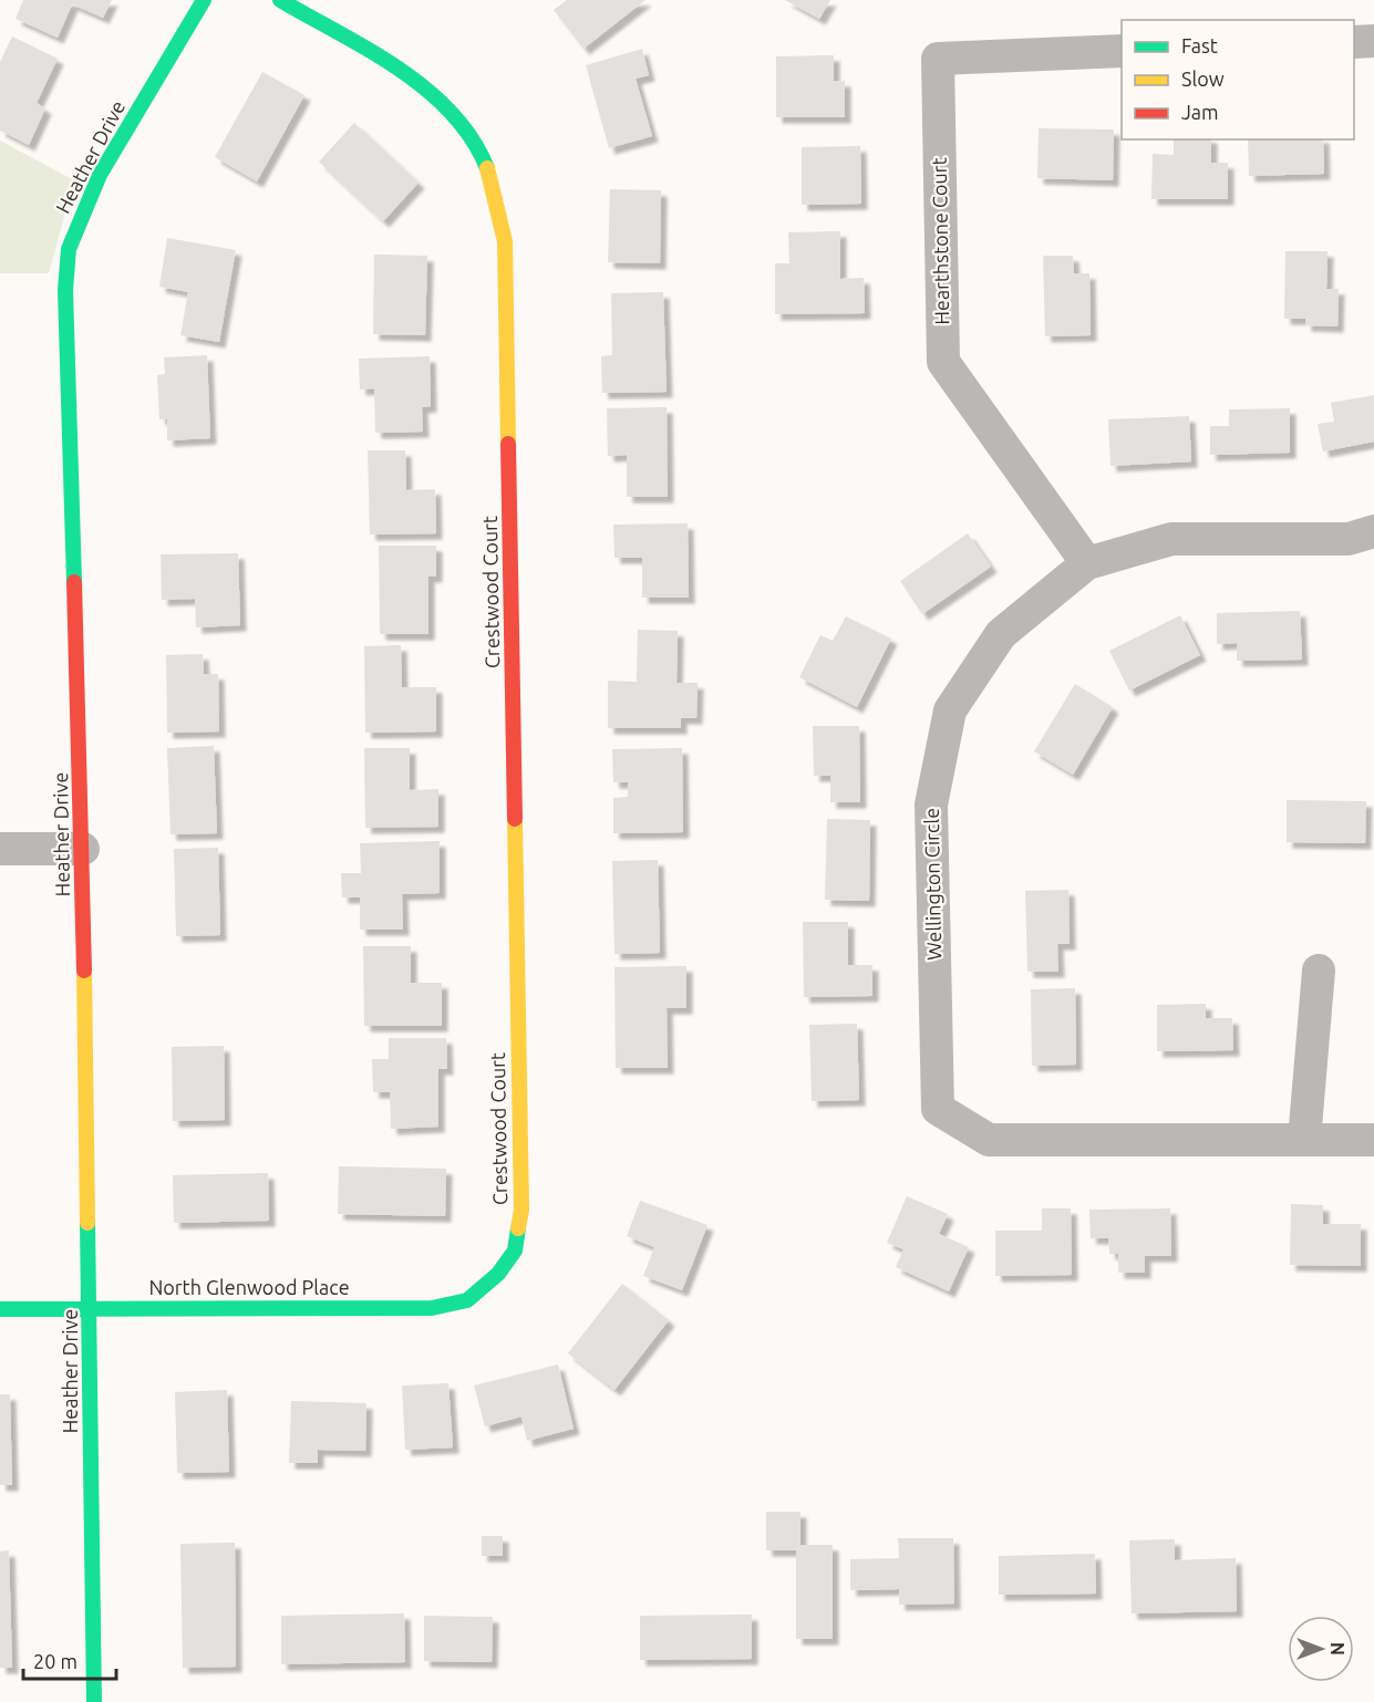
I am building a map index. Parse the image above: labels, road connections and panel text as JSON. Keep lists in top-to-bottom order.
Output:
{
  "streets": {
    "street": [
      "Heather Drive",
      "Hearthstone Court",
      "Crestwood Court",
      "Wellington Circle",
      "North Glenwood Place"
    ]
  },
  "crossings": [
    ["Heather Drive", "North Glenwood Place"],
    ["Hearthstone Court", "Wellington Circle"],
    ["Crestwood Court", "North Glenwood Place"]
  ],
  "legend": ["Fast", "Slow", "Jam"],
  "scale_bar": "20 m",
  "north": "right"
}
